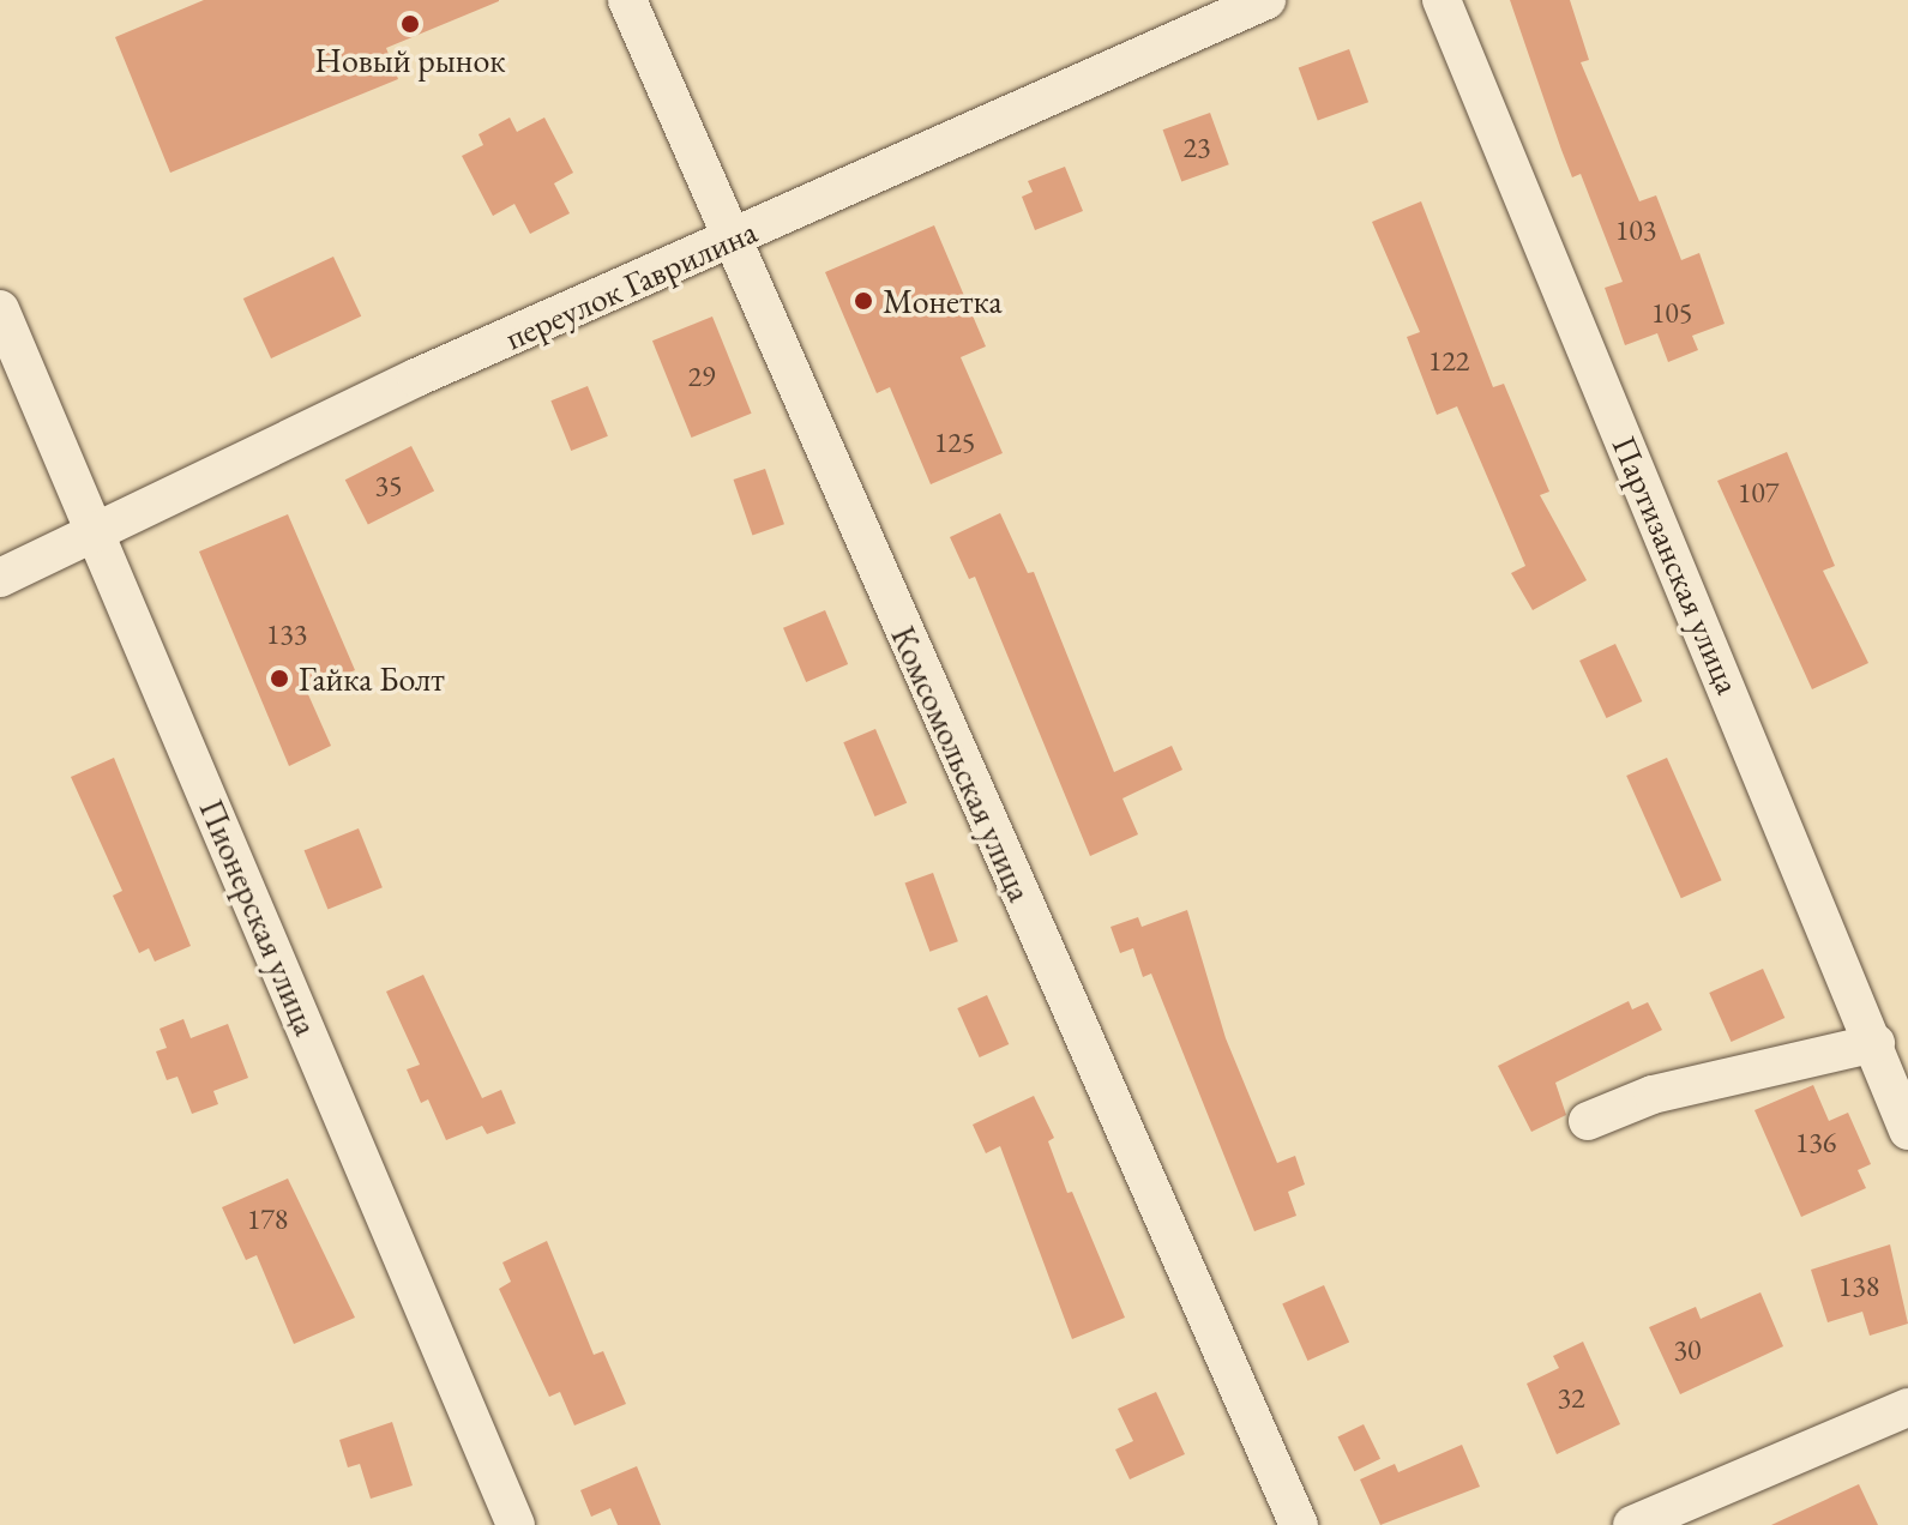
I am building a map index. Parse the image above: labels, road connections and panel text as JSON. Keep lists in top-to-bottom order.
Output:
{
  "streets": {
    "street": [
      "переулок Гаврилина",
      "Партизанская улица",
      "Комсомольская улица",
      "Пионерская улица"
    ]
  },
  "crossings": [
    ["переулок Гаврилина", "Комсомольская улица"],
    ["переулок Гаврилина", "Пионерская улица"]
  ],
  "places": ["Новый рынок", "Монетка", "Гайка Болт"],
  "house_numbers": [
    "23",
    "103",
    "105",
    "122",
    "29",
    "125",
    "35",
    "107",
    "133",
    "136",
    "178",
    "138",
    "30",
    "32"
  ]
}
